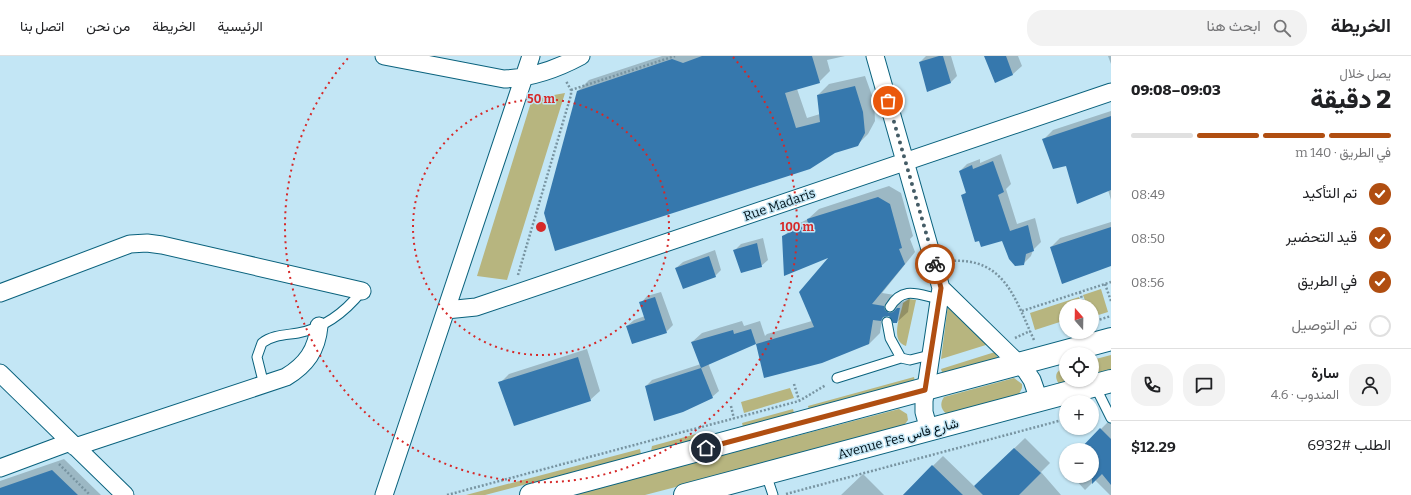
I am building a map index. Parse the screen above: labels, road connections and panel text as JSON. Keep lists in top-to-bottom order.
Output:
{
  "streets": {
    "main road": ["Avenue Fes شارع فاس"],
    "street": ["Rue Madaris"]
  },
  "north": "top",
  "page": {
    "header": "الخريطة",
    "search": "ابحث هنا",
    "nav": [
      "الرئيسية",
      "الخريطة",
      "من نحن",
      "اتصل بنا"
    ],
    "heading": ["2 دقيقة", "يصل خلال", "09:03–09:08"],
    "panel": [
      "سارة",
      "المندوب · 4.6",
      "الطلب #6932",
      "$12.29"
    ],
    "bar": "في الطريق · 140 m",
    "list": [
      ["تم التأكيد", "08:49"],
      ["قيد التحضير", "08:50"],
      ["في الطريق", "08:56"],
      "تم التوصيل"
    ],
    "map_buttons": ["+", "−"]
  },
  "rings": ["50 m", "100 m"]
}
